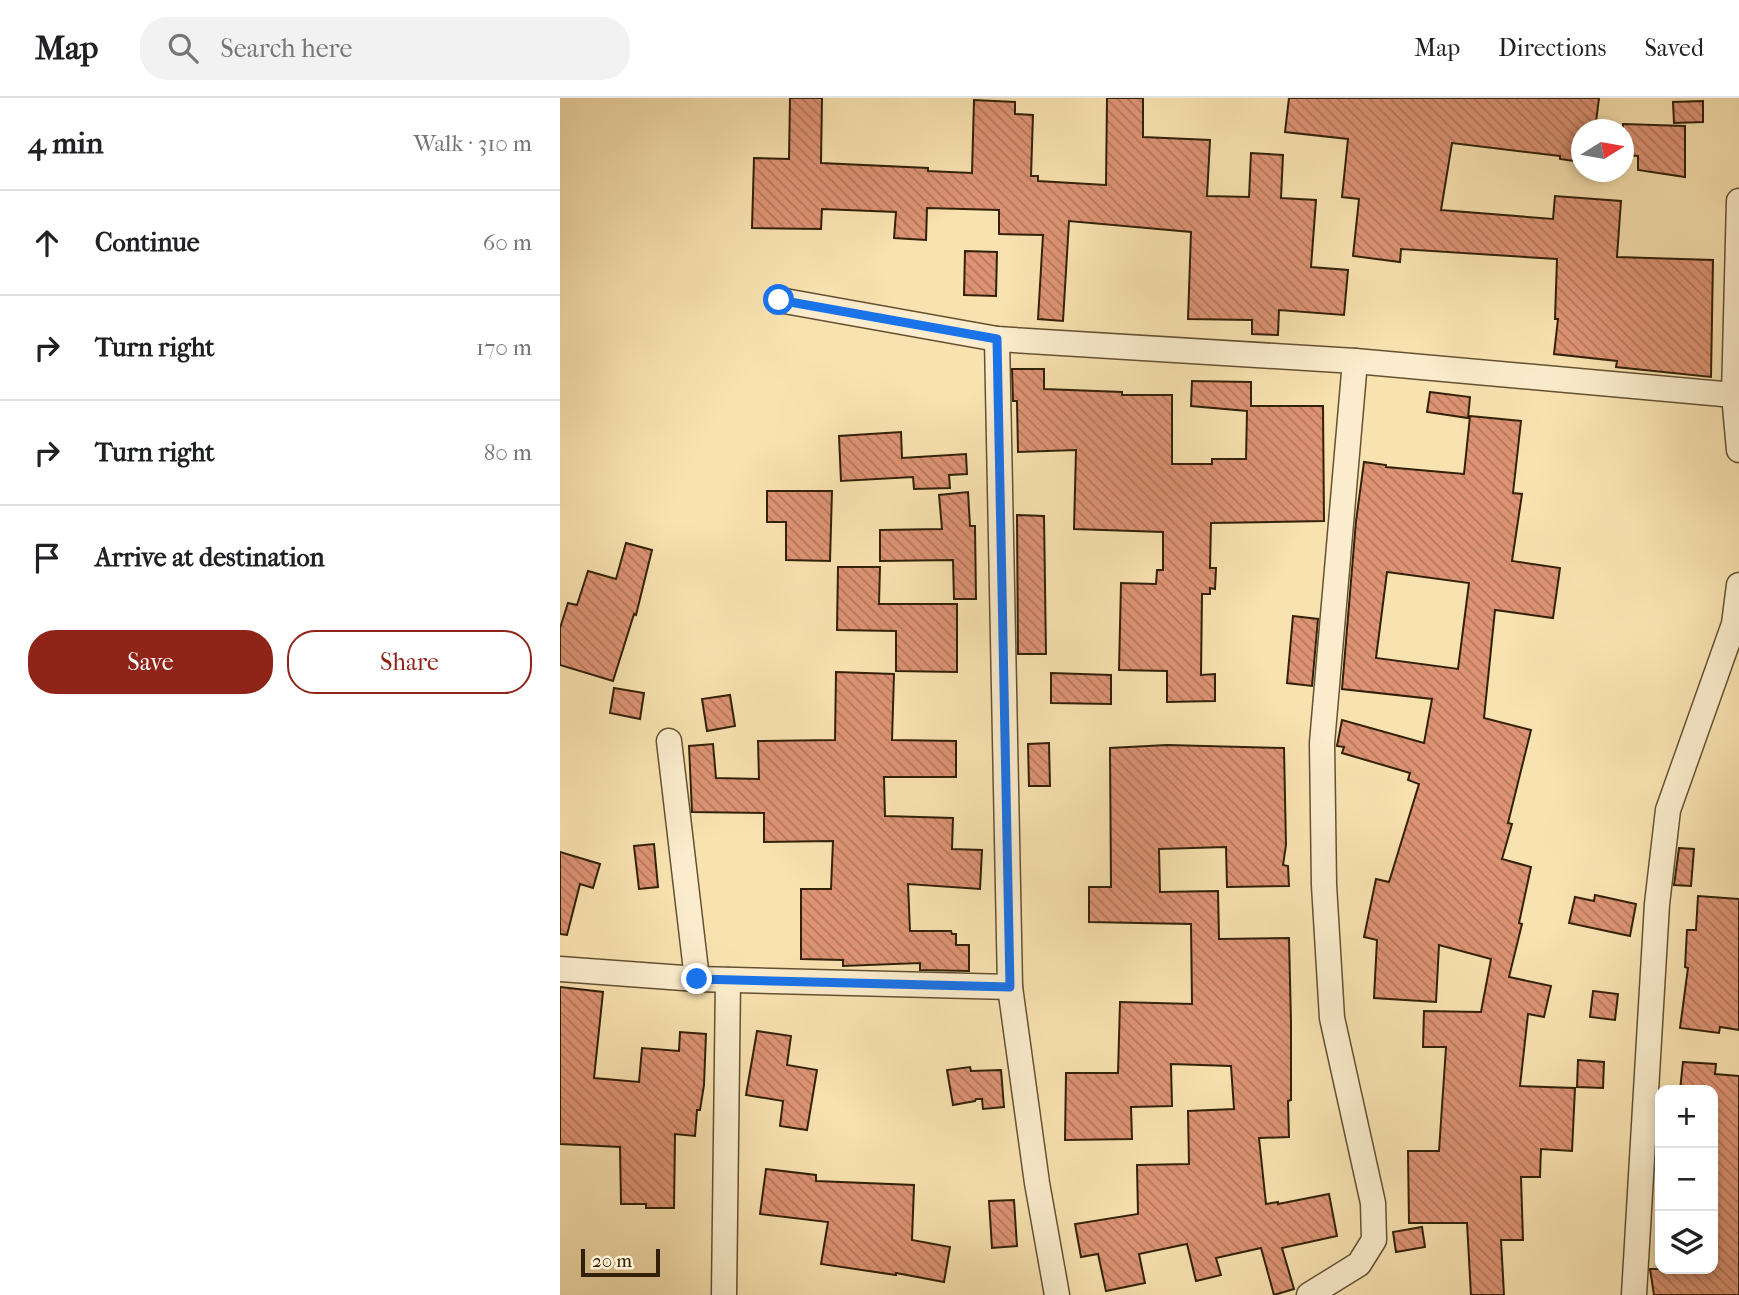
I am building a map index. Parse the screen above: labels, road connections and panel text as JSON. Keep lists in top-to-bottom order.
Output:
{
  "scale_bar": "20 m",
  "north": "right",
  "page": {
    "header": "Map",
    "search": "Search here",
    "nav": ["Map", "Directions", "Saved"],
    "heading": ["4 min", "Walk · 310 m"],
    "list": [
      ["Continue", "60 m"],
      ["Turn right", "170 m"],
      ["Turn right", "80 m"],
      "Arrive at destination"
    ],
    "buttons": ["Save", "Share"],
    "map_buttons": ["+", "−"],
    "scale": "20 m"
  }
}
